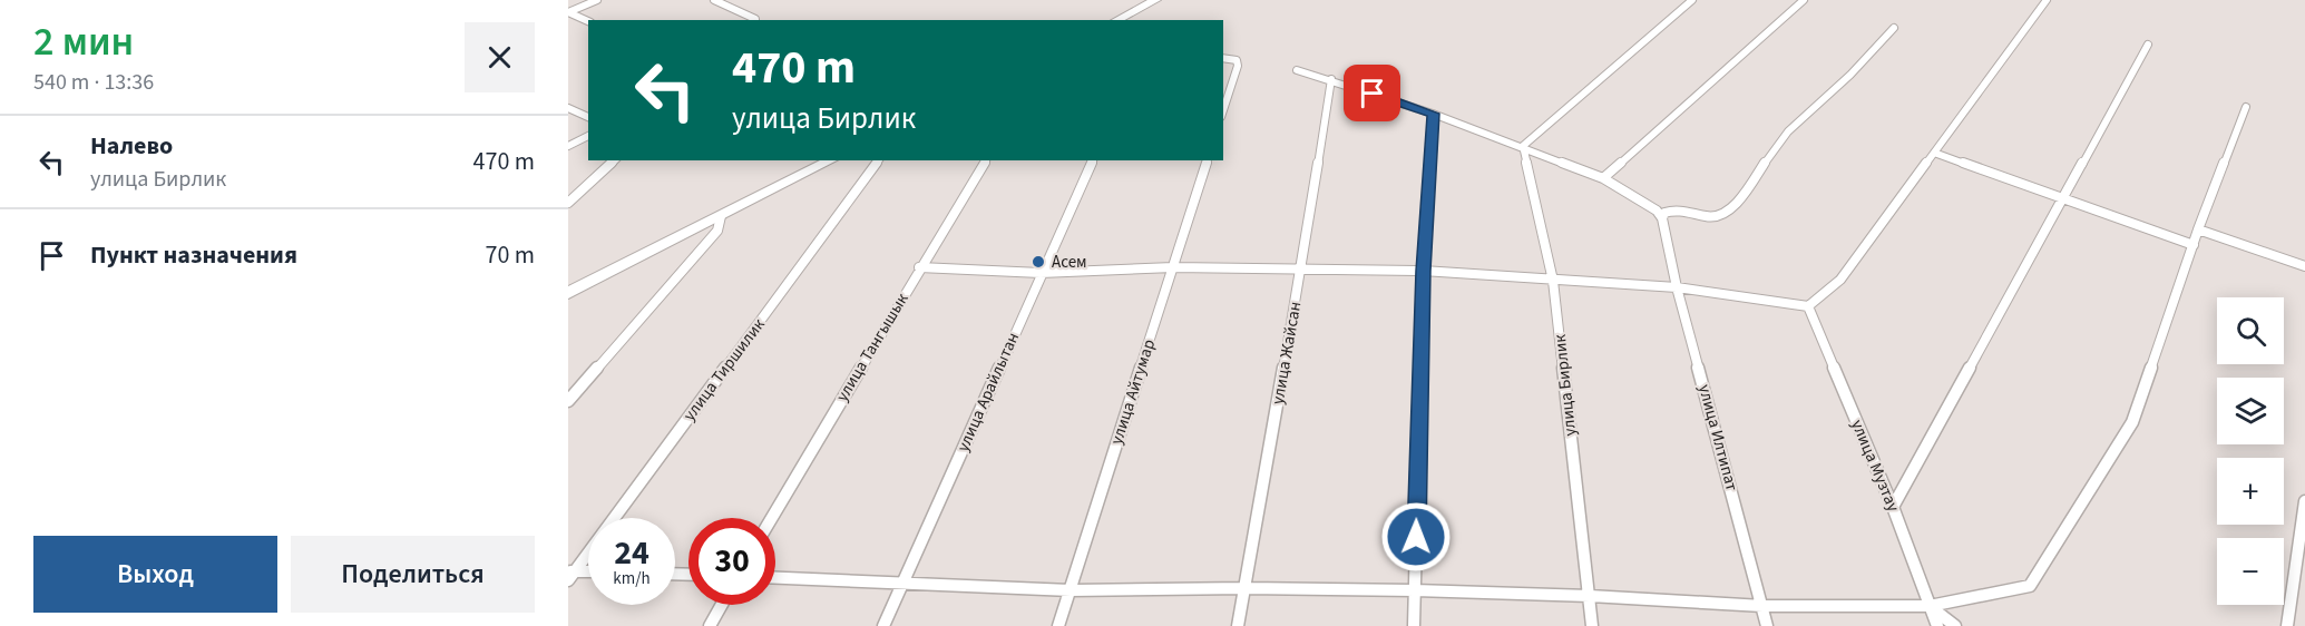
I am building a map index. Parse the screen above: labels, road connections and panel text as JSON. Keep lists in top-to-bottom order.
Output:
{
  "streets": {
    "street": [
      "улица Тангышык",
      "улица Жайсан",
      "улица Тиршилик",
      "улица Бирлик",
      "улица Арайлытан",
      "улица Айтумар",
      "улица Илтипат",
      "улица Музтау"
    ]
  },
  "places": ["Асем"],
  "page": {
    "heading": ["2 мин", "540 m · 13:36"],
    "turn": ["470 m", "улица Бирлик"],
    "list": [
      {
        "name": "Налево",
        "note": "улица Бирлик",
        "value": "470 m"
      },
      {
        "name": "Пункт назначения",
        "value": "70 m"
      }
    ],
    "map_buttons": ["+", "−"],
    "speed": "24 km/h",
    "limit": "30",
    "buttons": ["Выход", "Поделиться"]
  }
}
